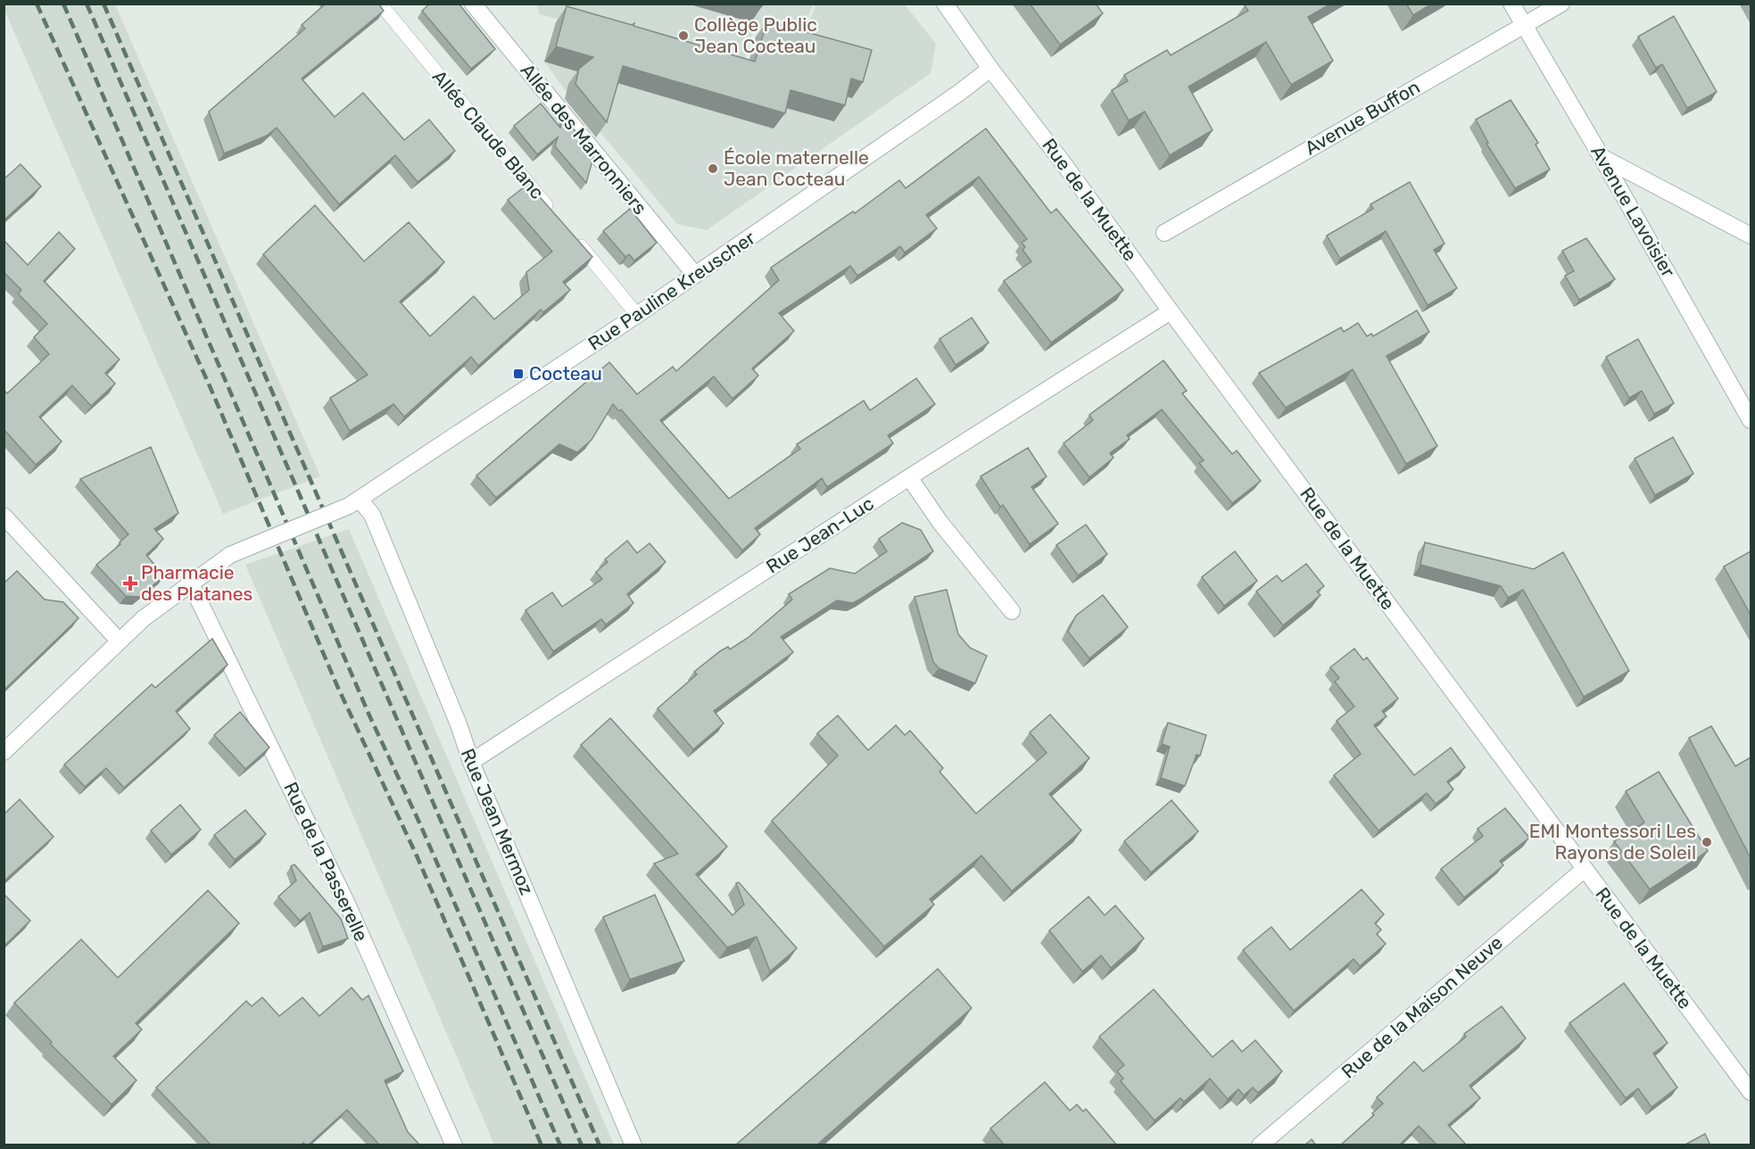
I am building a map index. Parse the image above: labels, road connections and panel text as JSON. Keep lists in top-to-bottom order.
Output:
{
  "streets": {
    "street": [
      "Avenue Buffon",
      "Allée des Marronniers",
      "Rue de la Muette",
      "Avenue Lavoisier",
      "Rue Pauline Kreuscher",
      "Rue Jean-Luc",
      "Rue Jean Mermoz",
      "Rue de la Passerelle",
      "Rue de la Maison Neuve"
    ],
    "lane": ["Allée Claude Blanc"]
  },
  "crossings": [
    ["Avenue Buffon", "Avenue Lavoisier"],
    ["Allée des Marronniers", "Rue Pauline Kreuscher"],
    ["Rue de la Muette", "Rue Pauline Kreuscher"],
    ["Rue de la Muette", "Rue Jean-Luc"],
    ["Rue de la Muette", "Rue de la Maison Neuve"],
    ["Rue Pauline Kreuscher", "Rue Jean Mermoz"],
    ["Rue Pauline Kreuscher", "Rue de la Passerelle"],
    ["Rue Jean-Luc", "Rue Jean Mermoz"]
  ],
  "places": {
    "other": ["Collège Public Jean Cocteau", "École maternelle Jean Cocteau", "EMI Montessori Les Rayons de Soleil"],
    "transit": ["Cocteau"],
    "health": ["Pharmacie des Platanes"]
  }
}
